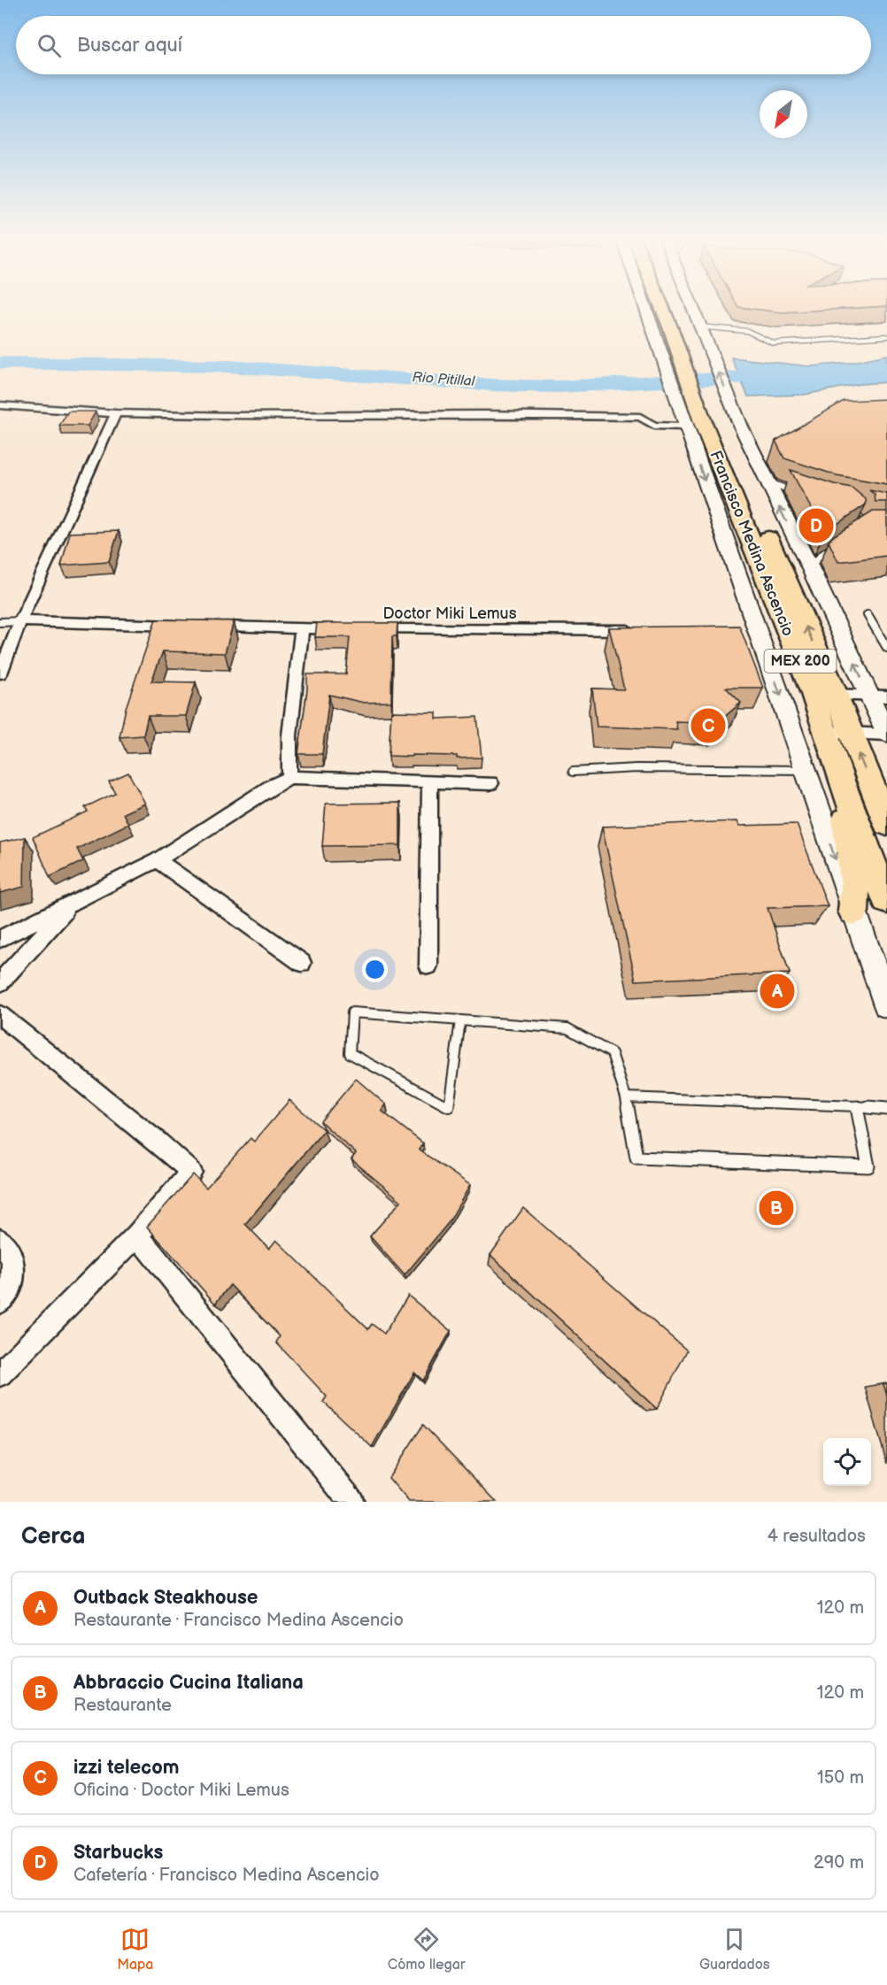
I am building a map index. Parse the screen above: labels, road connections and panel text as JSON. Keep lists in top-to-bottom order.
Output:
{
  "streets": {
    "highway": ["Francisco Medina Ascencio", "MEX 200"],
    "street": ["Doctor Miki Lemus"]
  },
  "crossings": [
    ["Francisco Medina Ascencio", "MEX 200"]
  ],
  "water": ["Rio Pitillal"],
  "north": "bottom left",
  "page": {
    "search": "Buscar aquí",
    "pins": [
      "D",
      "C",
      "A",
      "B"
    ],
    "heading": ["Cerca", "4 resultados"],
    "list": [
      {
        "mark": "A",
        "name": "Outback Steakhouse",
        "note": "Restaurante · Francisco Medina Ascencio",
        "value": "120 m"
      },
      {
        "mark": "B",
        "name": "Abbraccio Cucina Italiana",
        "note": "Restaurante",
        "value": "120 m"
      },
      {
        "mark": "C",
        "name": "izzi telecom",
        "note": "Oficina · Doctor Miki Lemus",
        "value": "150 m"
      },
      {
        "mark": "D",
        "name": "Starbucks",
        "note": "Cafetería · Francisco Medina Ascencio",
        "value": "290 m"
      }
    ],
    "nav": ["Mapa", "Cómo llegar", "Guardados"]
  }
}
